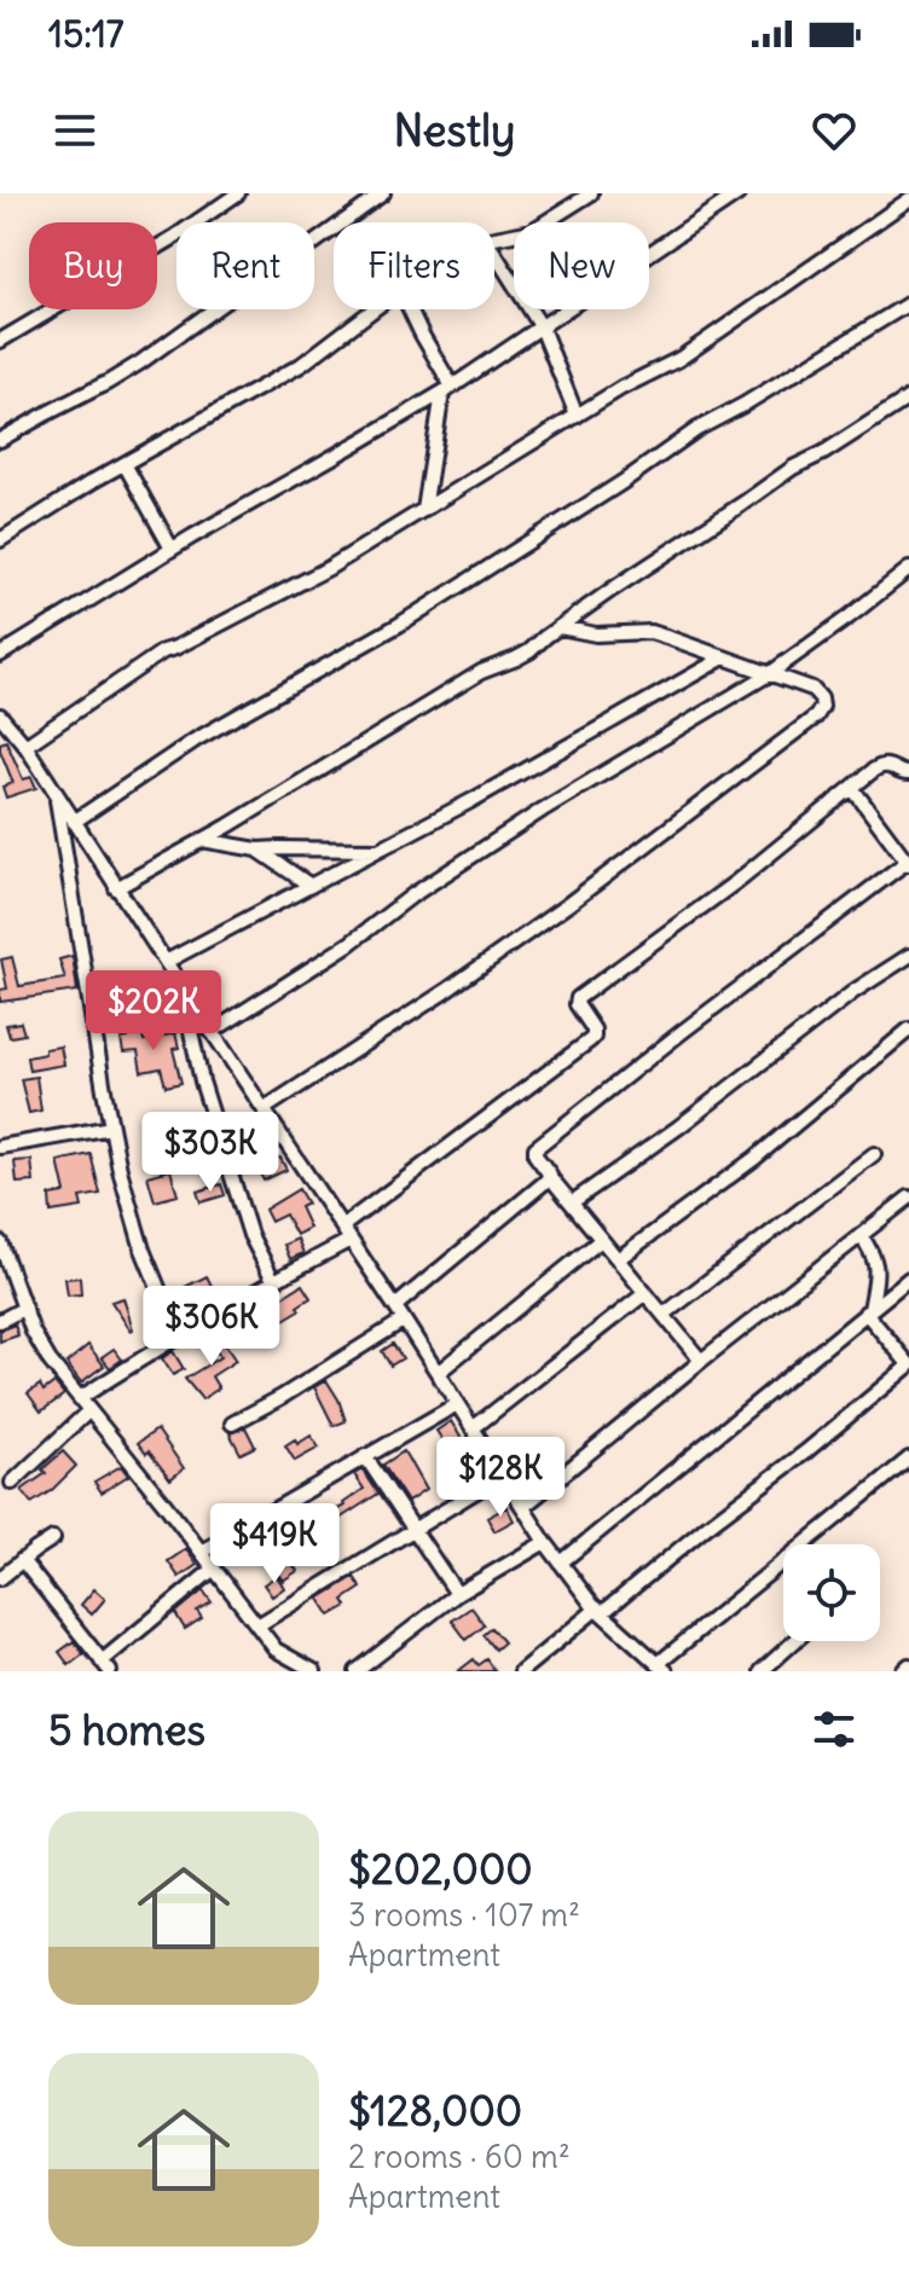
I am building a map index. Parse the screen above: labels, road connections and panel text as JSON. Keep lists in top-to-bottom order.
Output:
{
  "page": {
    "status": "15:17",
    "header": "Nestly",
    "chip": [
      "Buy",
      "Rent",
      "Filters",
      "New"
    ],
    "price": [
      "$202K",
      "$303K",
      "$306K",
      "$128K",
      "$419K"
    ],
    "heading": "5 homes",
    "list": [
      {
        "name": "$202,000",
        "note": "3 rooms · 107 m² · Apartment"
      },
      {
        "name": "$128,000",
        "note": "2 rooms · 60 m² · Apartment"
      }
    ]
  }
}
